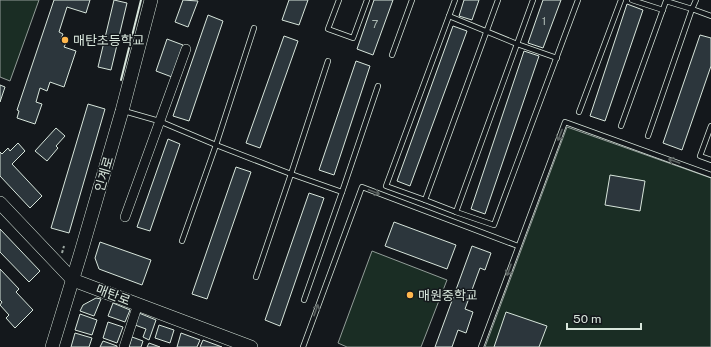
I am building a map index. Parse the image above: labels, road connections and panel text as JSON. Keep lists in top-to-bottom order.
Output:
{
  "streets": {
    "street": ["인계로", "매탄로"]
  },
  "crossings": [
    ["인계로", "매탄로"]
  ],
  "places": ["매탄초등학교", "매원중학교"],
  "house_numbers": ["1", "7"],
  "scale_bar": "50 m"
}
